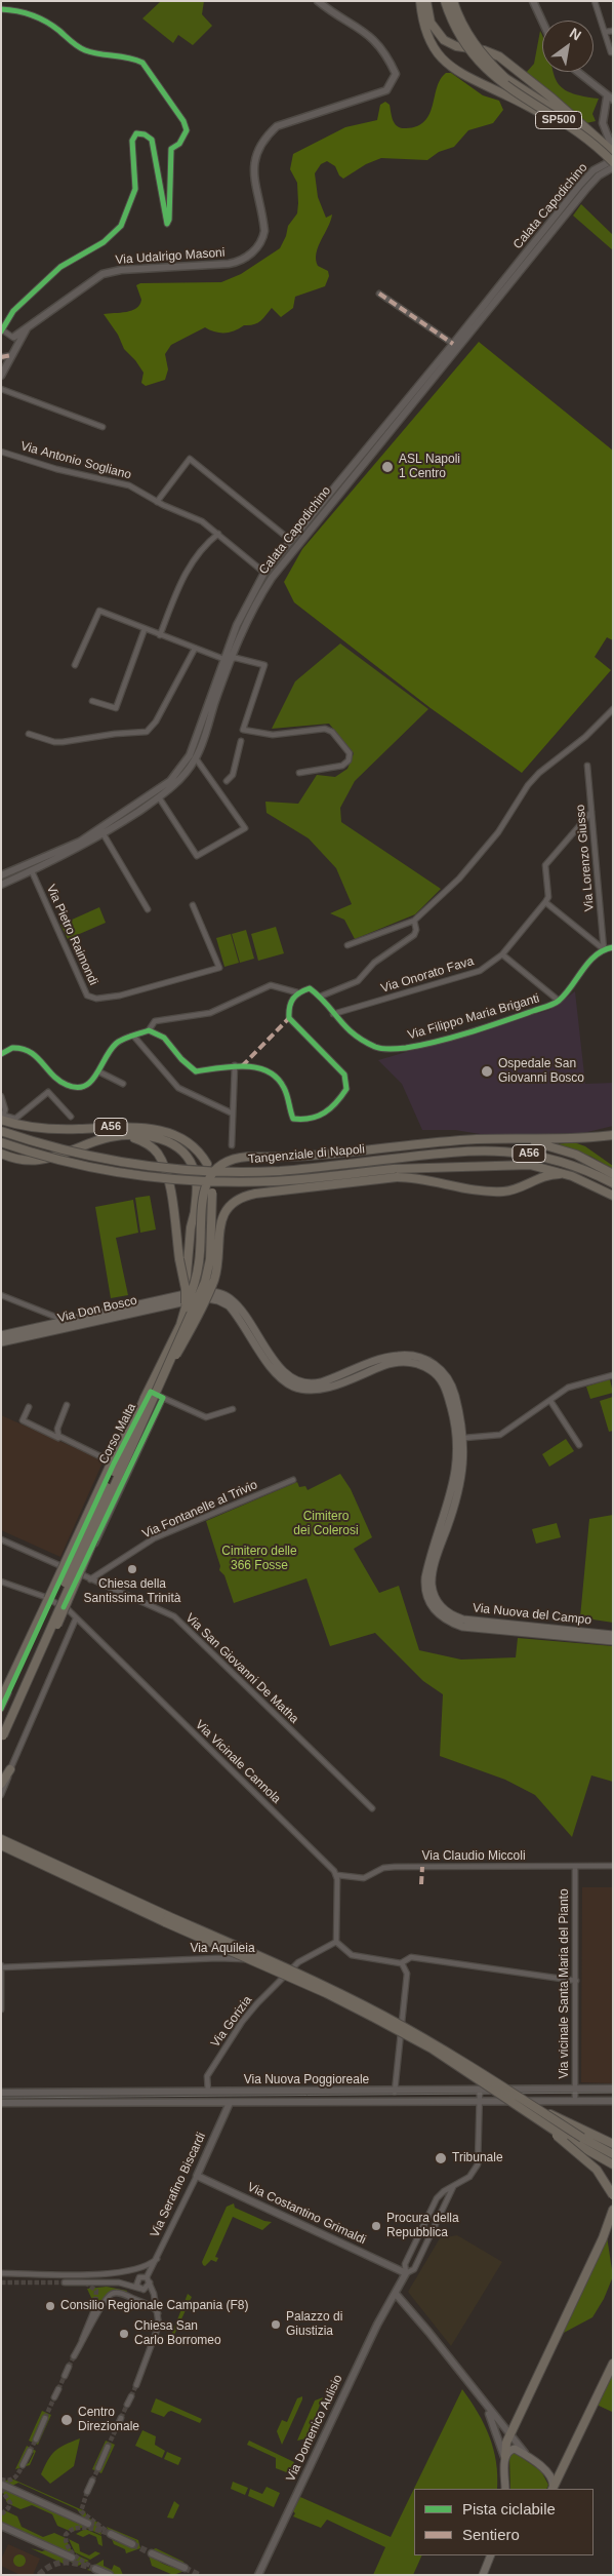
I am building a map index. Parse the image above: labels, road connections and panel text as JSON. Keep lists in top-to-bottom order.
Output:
{
  "streets": {
    "highway": ["SP500", "A56", "Tangenziale di Napoli"],
    "main road": [
      "Calata Capodichino",
      "Via Udalrigo Masoni",
      "Via Antonio Sogliano",
      "Via Don Bosco",
      "Via Nuova del Campo",
      "Via Nuova Poggioreale",
      "Via Serafino Biscardi",
      "Via Costantino Grimaldi",
      "Via Domenico Aulisio"
    ],
    "street": [
      "Via Lorenzo Giusso",
      "Via Pietro Raimondi",
      "Via Onorato Fava",
      "Via Filippo Maria Briganti",
      "Corso Malta",
      "Via Fontanelle al Trivio",
      "Via San Giovanni De Matha",
      "Via Vicinale Cannola",
      "Via Claudio Miccoli",
      "Via Aquileia",
      "Via vicinale Santa Maria del Pianto",
      "Via Gorizia"
    ]
  },
  "crossings": [
    ["SP500", "Calata Capodichino"],
    ["Calata Capodichino", "Via Antonio Sogliano"],
    ["Calata Capodichino", "Via Pietro Raimondi"],
    ["Via Lorenzo Giusso", "Via Filippo Maria Briganti"],
    ["Via Onorato Fava", "Via Filippo Maria Briganti"],
    ["Via Don Bosco", "Via Nuova del Campo"],
    ["Corso Malta", "Via San Giovanni De Matha"],
    ["Corso Malta", "Via Vicinale Cannola"],
    ["Via Fontanelle al Trivio", "Via San Giovanni De Matha"],
    ["Via Vicinale Cannola", "Via Claudio Miccoli"],
    ["Via Claudio Miccoli", "Via vicinale Santa Maria del Pianto"],
    ["Via Aquileia", "Via Gorizia"],
    ["Via vicinale Santa Maria del Pianto", "Via Nuova Poggioreale"],
    ["Via Gorizia", "Via Nuova Poggioreale"],
    ["Via Nuova Poggioreale", "Via Serafino Biscardi"],
    ["Via Serafino Biscardi", "Via Costantino Grimaldi"],
    ["Via Costantino Grimaldi", "Via Domenico Aulisio"]
  ],
  "parks": ["Cimitero dei Colerosi", "Cimitero delle 366 Fosse"],
  "places": [
    "ASL Napoli 1 Centro",
    "Ospedale San Giovanni Bosco",
    "Chiesa della Santissima Trinità",
    "Tribunale",
    "Procura della Repubblica",
    "Consilio Regionale Campania (F8)",
    "Palazzo di Giustizia",
    "Chiesa San Carlo Borromeo",
    "Centro Direzionale"
  ],
  "legend": ["Pista ciclabile", "Sentiero"],
  "north": "top right"
}
